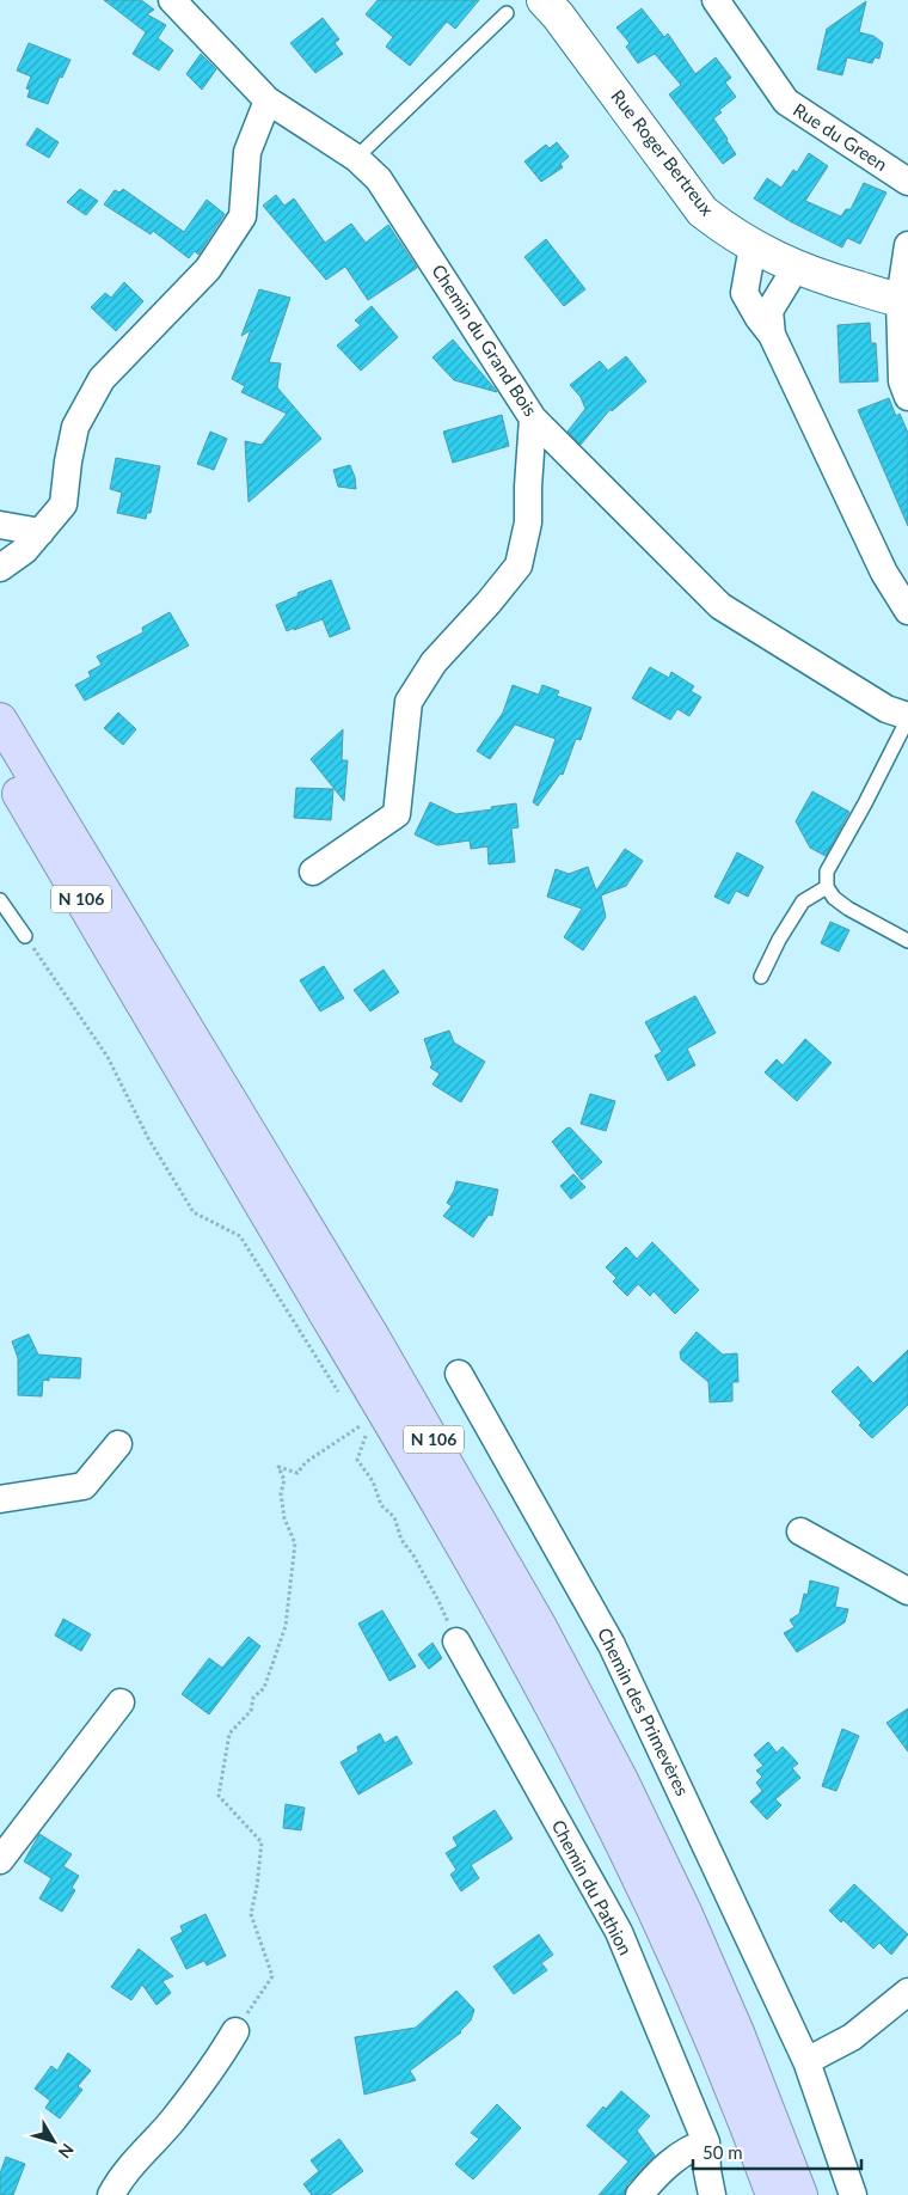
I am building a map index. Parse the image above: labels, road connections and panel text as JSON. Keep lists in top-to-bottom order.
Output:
{
  "streets": {
    "main road": ["N 106"],
    "street": [
      "Rue du Green",
      "Rue Roger Bertreux",
      "Chemin du Grand Bois",
      "Chemin des Primevères",
      "Chemin du Pathion"
    ]
  },
  "scale_bar": "50 m",
  "north": "bottom right"
}
